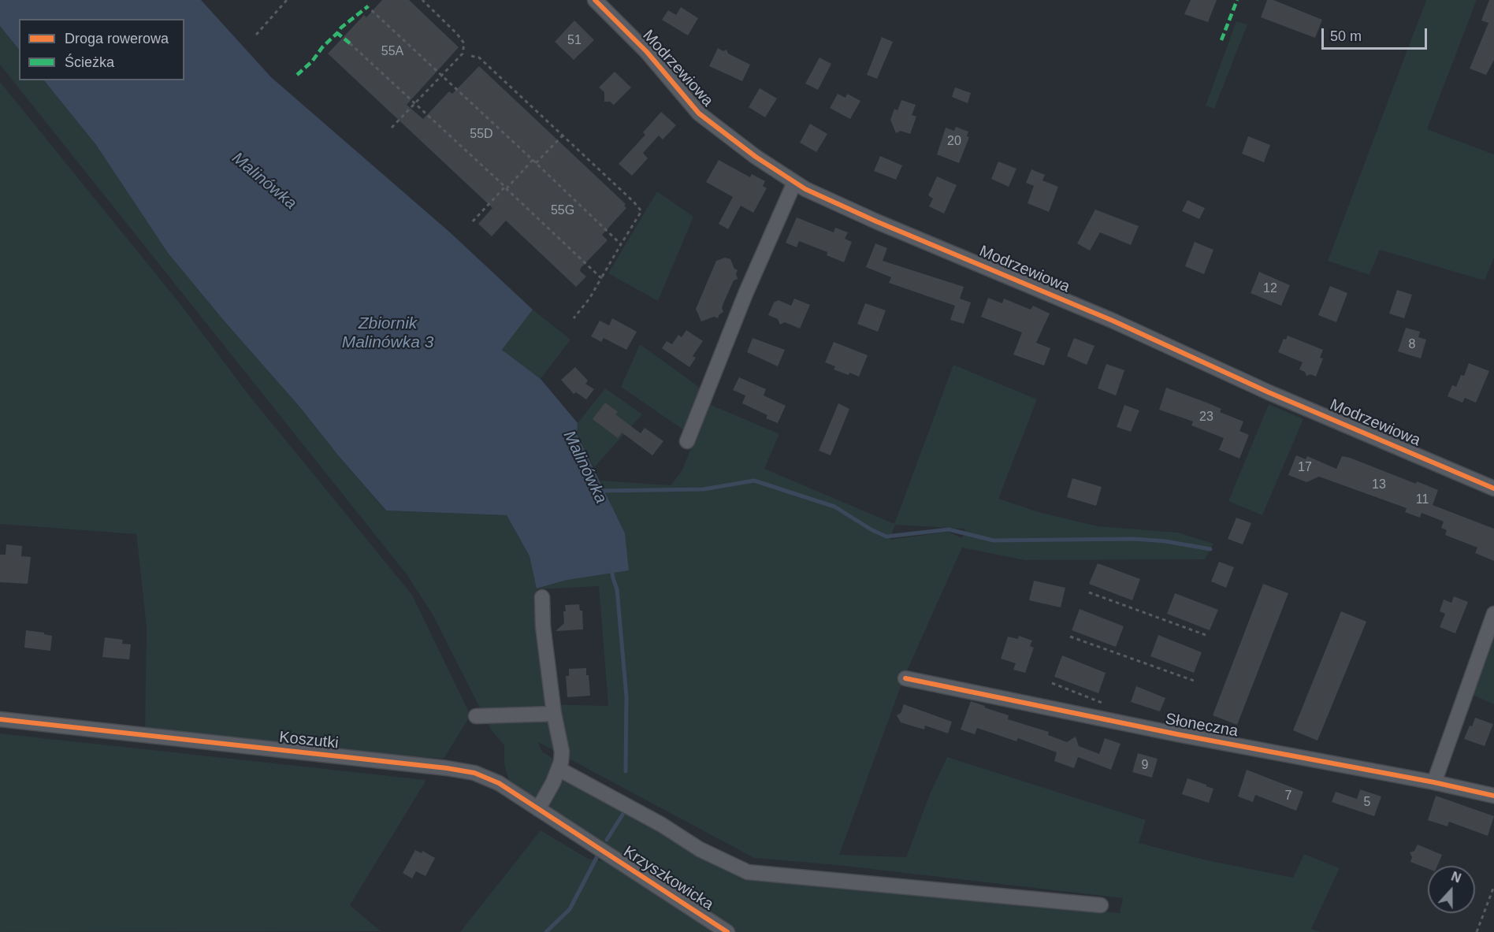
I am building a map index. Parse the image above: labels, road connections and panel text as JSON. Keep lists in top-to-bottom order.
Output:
{
  "streets": {
    "street": [
      "Modrzewiowa",
      "Słoneczna",
      "Koszutki",
      "Krzyszkowicka"
    ]
  },
  "crossings": [
    ["Koszutki", "Krzyszkowicka"]
  ],
  "water": ["Malinówka", "Zbiornik Malinówka 3"],
  "house_numbers": [
    "51",
    "55A",
    "55D",
    "20",
    "55G",
    "12",
    "8",
    "23",
    "17",
    "13",
    "11",
    "9",
    "7",
    "5"
  ],
  "legend": ["Droga rowerowa", "Ścieżka"],
  "scale_bar": "50 m",
  "north": "top"
}
